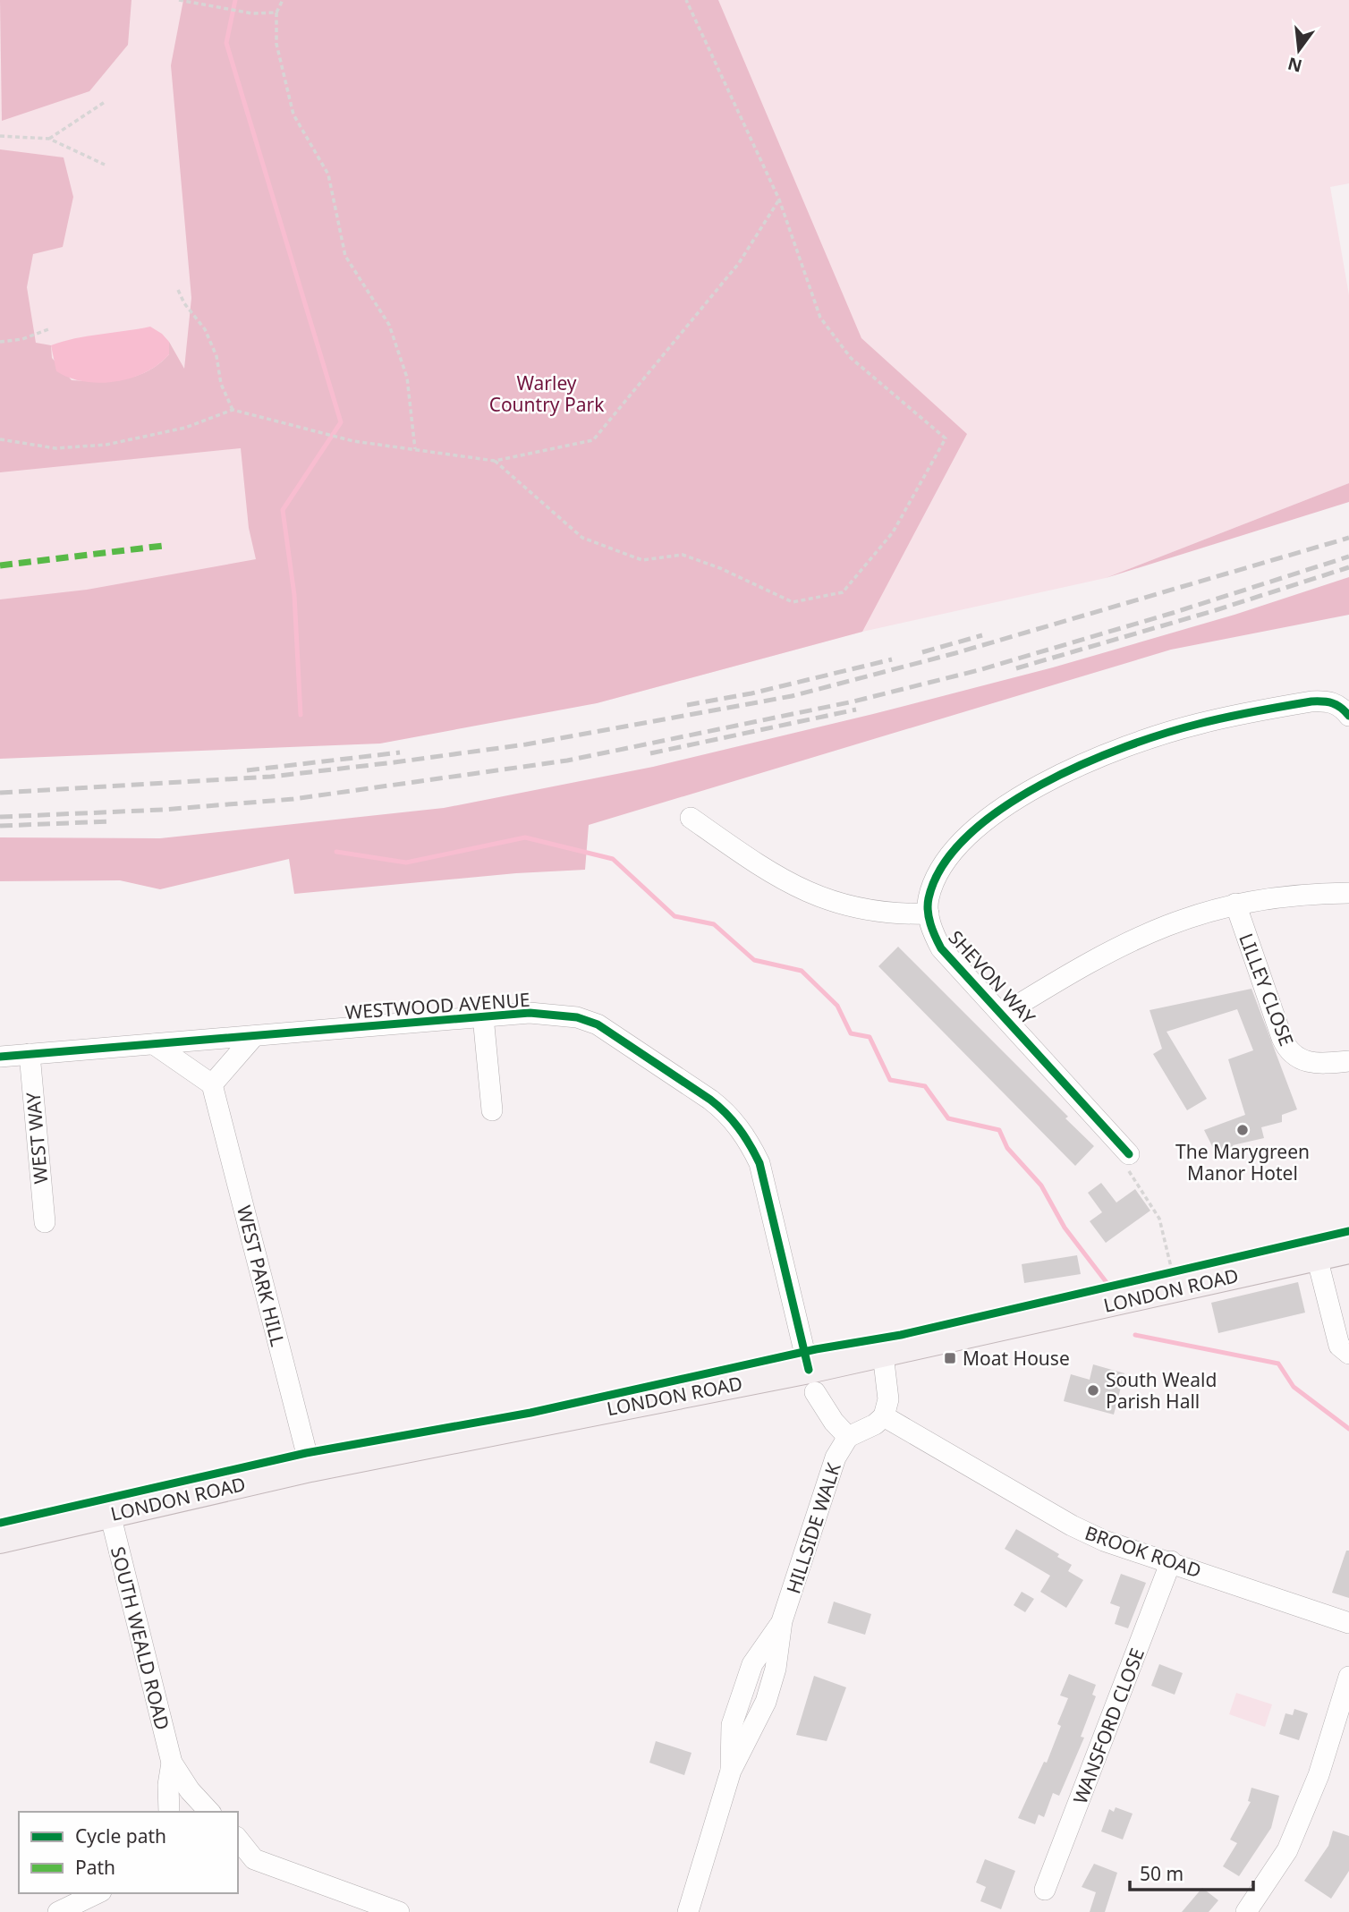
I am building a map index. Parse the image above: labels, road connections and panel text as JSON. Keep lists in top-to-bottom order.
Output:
{
  "streets": {
    "main road": ["LONDON ROAD"],
    "street": [
      "SHEVON WAY",
      "LILLEY CLOSE",
      "WESTWOOD AVENUE",
      "WEST WAY",
      "WEST PARK HILL",
      "HILLSIDE WALK",
      "BROOK ROAD",
      "SOUTH WEALD ROAD",
      "WANSFORD CLOSE"
    ]
  },
  "crossings": [
    ["WESTWOOD AVENUE", "WEST WAY"],
    ["WESTWOOD AVENUE", "LONDON ROAD"],
    ["WEST PARK HILL", "LONDON ROAD"],
    ["LONDON ROAD", "SOUTH WEALD ROAD"],
    ["BROOK ROAD", "WANSFORD CLOSE"]
  ],
  "parks": ["Warley Country Park"],
  "places": {
    "other": ["The Marygreen Manor Hotel", "South Weald Parish Hall"],
    "transit": ["Moat House"]
  },
  "legend": ["Cycle path", "Path"],
  "scale_bar": "50 m",
  "north": "bottom"
}
